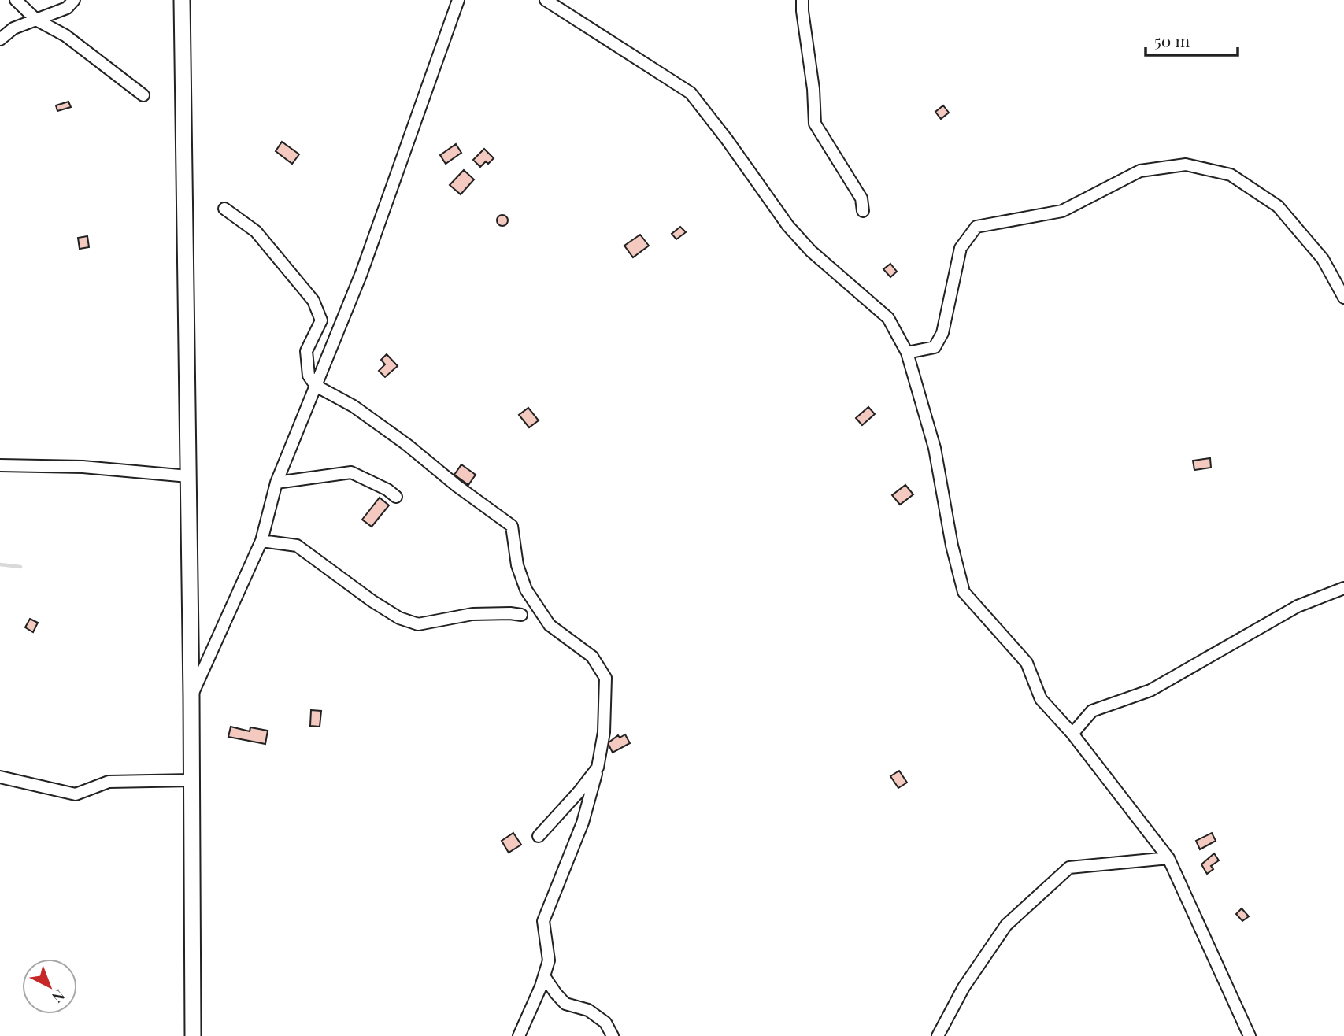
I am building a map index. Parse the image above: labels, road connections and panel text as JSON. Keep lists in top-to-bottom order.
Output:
{
  "scale_bar": "50 m",
  "north": "bottom right"
}
